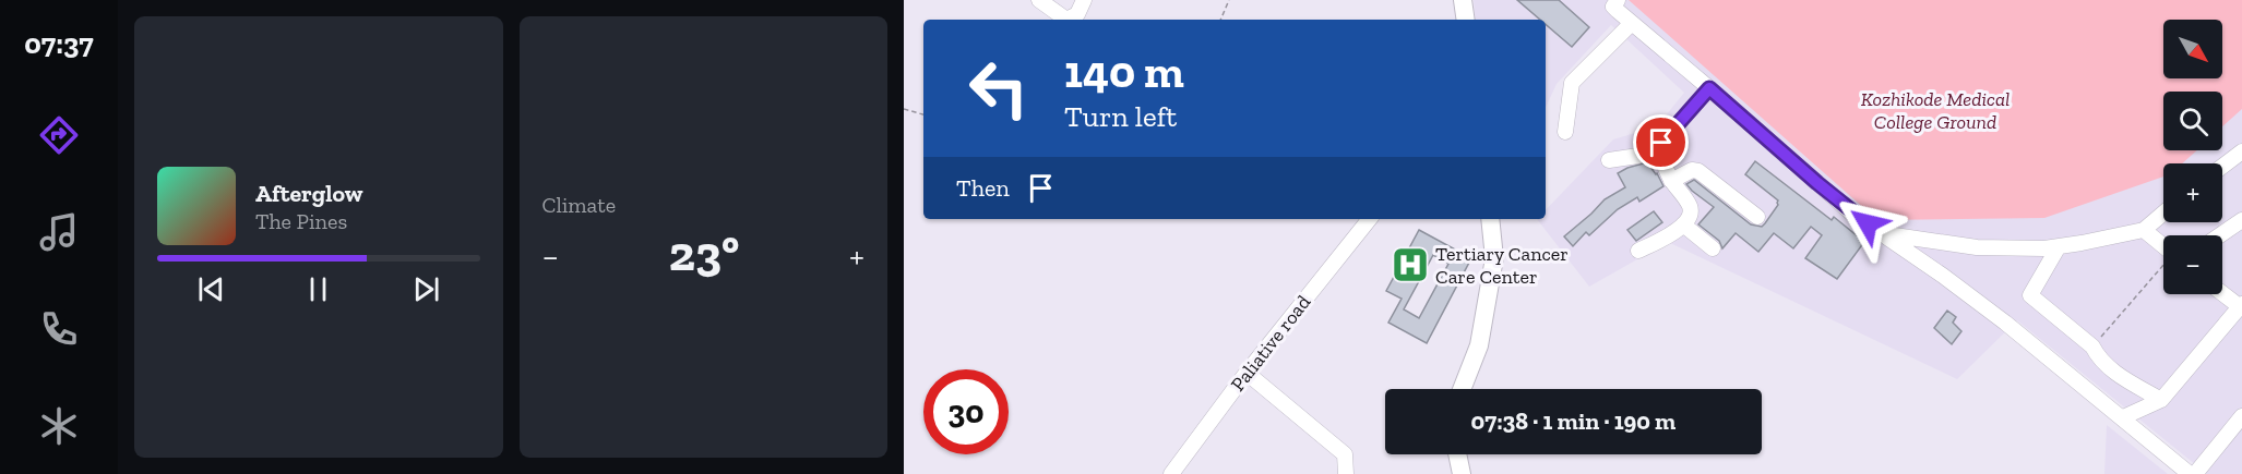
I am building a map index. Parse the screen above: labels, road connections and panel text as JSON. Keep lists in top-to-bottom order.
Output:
{
  "streets": {
    "street": ["Paliative road"]
  },
  "parks": ["Kozhikode Medical College Ground"],
  "places": {
    "hospital": ["Tertiary Cancer Care Center"]
  },
  "north": "bottom right",
  "page": {
    "tabs": "07:37",
    "tile": "Climate",
    "map_buttons": ["+", "−"],
    "turn": ["140 m", "Turn left"],
    "then": "Then",
    "song": ["Afterglow", "The Pines"],
    "heat": ["−", "23°", "+"],
    "limit": "30",
    "trip": "07:38 · 1 min · 190 m"
  }
}
